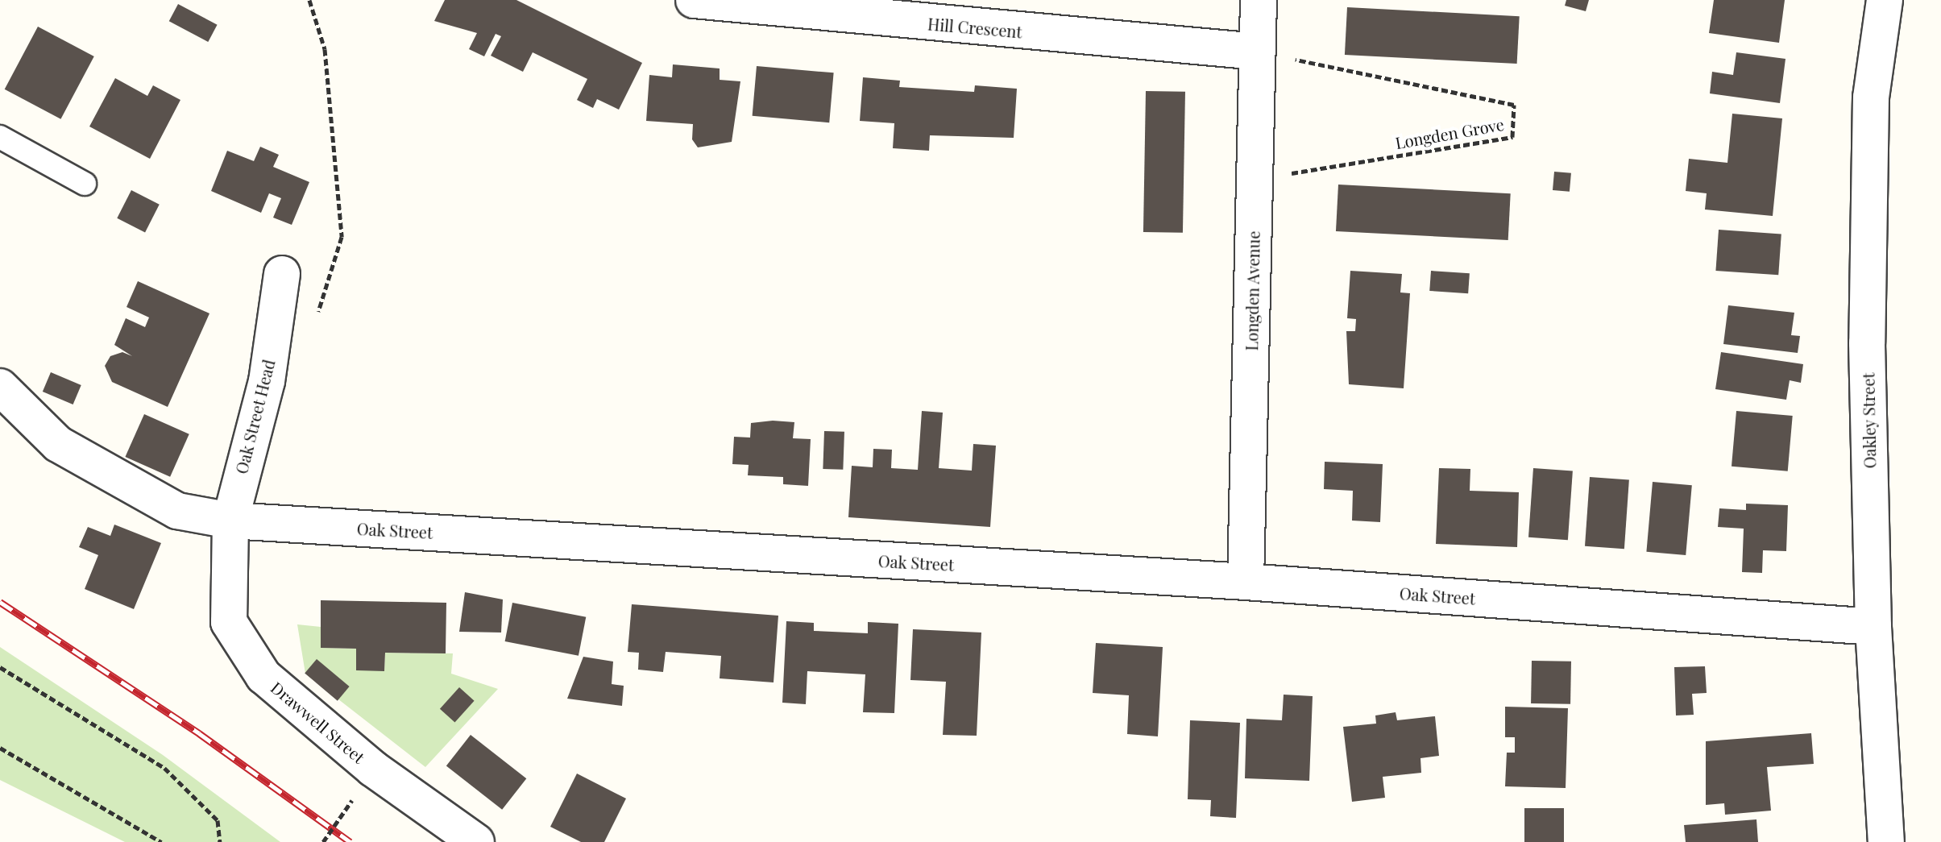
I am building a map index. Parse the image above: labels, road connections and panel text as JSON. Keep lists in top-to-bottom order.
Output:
{
  "streets": {
    "street": [
      "Hill Crescent",
      "Longden Avenue",
      "Oak Street Head",
      "Oakley Street",
      "Oak Street",
      "Drawwell Street"
    ],
    "path": ["Longden Grove"]
  },
  "crossings": [
    ["Hill Crescent", "Longden Grove"],
    ["Hill Crescent", "Longden Avenue"],
    ["Longden Grove", "Longden Avenue"],
    ["Longden Avenue", "Oak Street"],
    ["Oak Street Head", "Oak Street"],
    ["Oak Street Head", "Drawwell Street"],
    ["Oakley Street", "Oak Street"],
    ["Oak Street", "Drawwell Street"]
  ]
}
